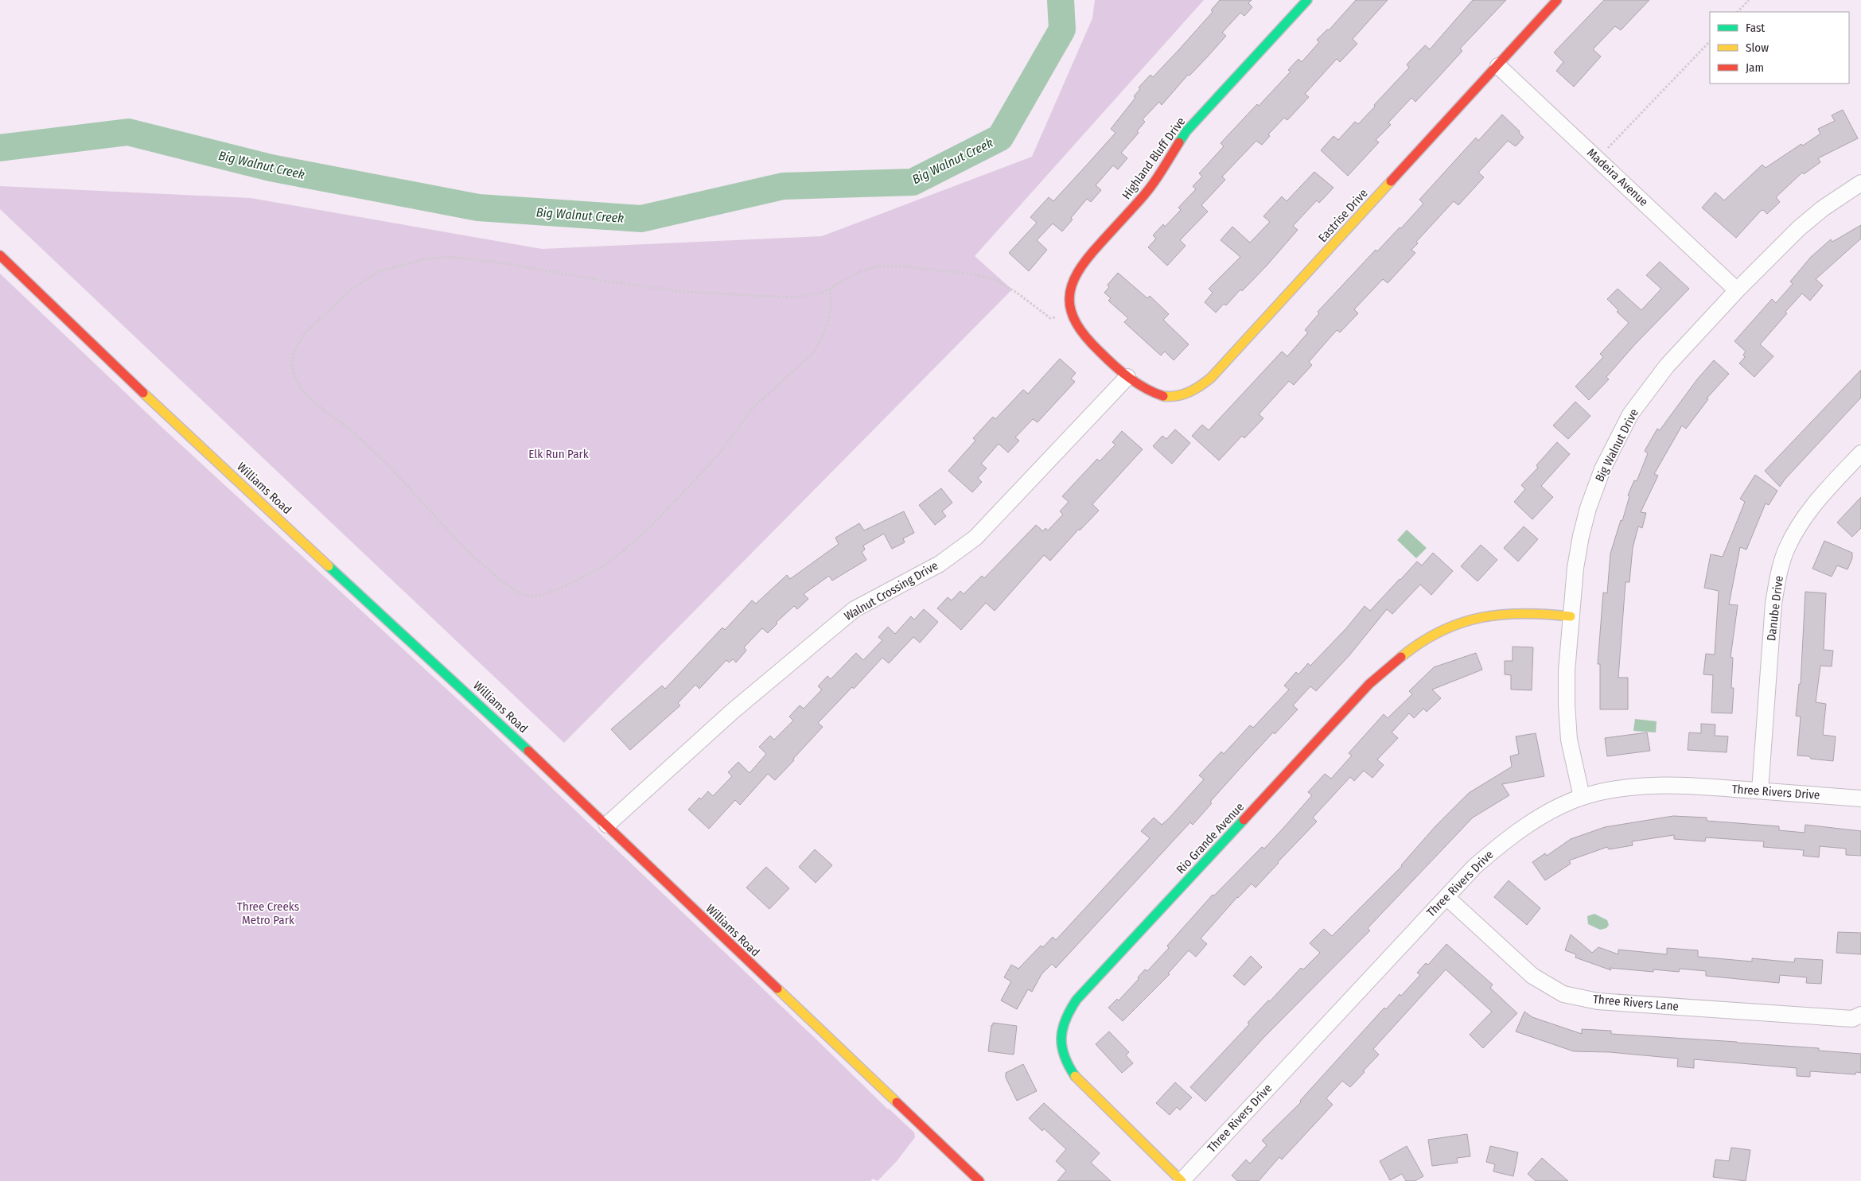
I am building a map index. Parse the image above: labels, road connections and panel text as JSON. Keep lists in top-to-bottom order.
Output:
{
  "streets": {
    "street": [
      "Highland Bluff Drive",
      "Madeira Avenue",
      "Eastrise Drive",
      "Big Walnut Drive",
      "Williams Road",
      "Walnut Crossing Drive",
      "Danube Drive",
      "Three Rivers Drive",
      "Rio Grande Avenue",
      "Three Rivers Lane"
    ]
  },
  "crossings": [
    ["Highland Bluff Drive", "Eastrise Drive"],
    ["Highland Bluff Drive", "Walnut Crossing Drive"],
    ["Madeira Avenue", "Eastrise Drive"],
    ["Madeira Avenue", "Big Walnut Drive"],
    ["Eastrise Drive", "Walnut Crossing Drive"],
    ["Big Walnut Drive", "Three Rivers Drive"],
    ["Big Walnut Drive", "Rio Grande Avenue"],
    ["Williams Road", "Walnut Crossing Drive"],
    ["Danube Drive", "Three Rivers Drive"],
    ["Three Rivers Drive", "Rio Grande Avenue"],
    ["Three Rivers Drive", "Three Rivers Lane"]
  ],
  "water": ["Big Walnut Creek"],
  "parks": ["Elk Run Park", "Three Creeks Metro Park"],
  "legend": ["Fast", "Slow", "Jam"]
}
